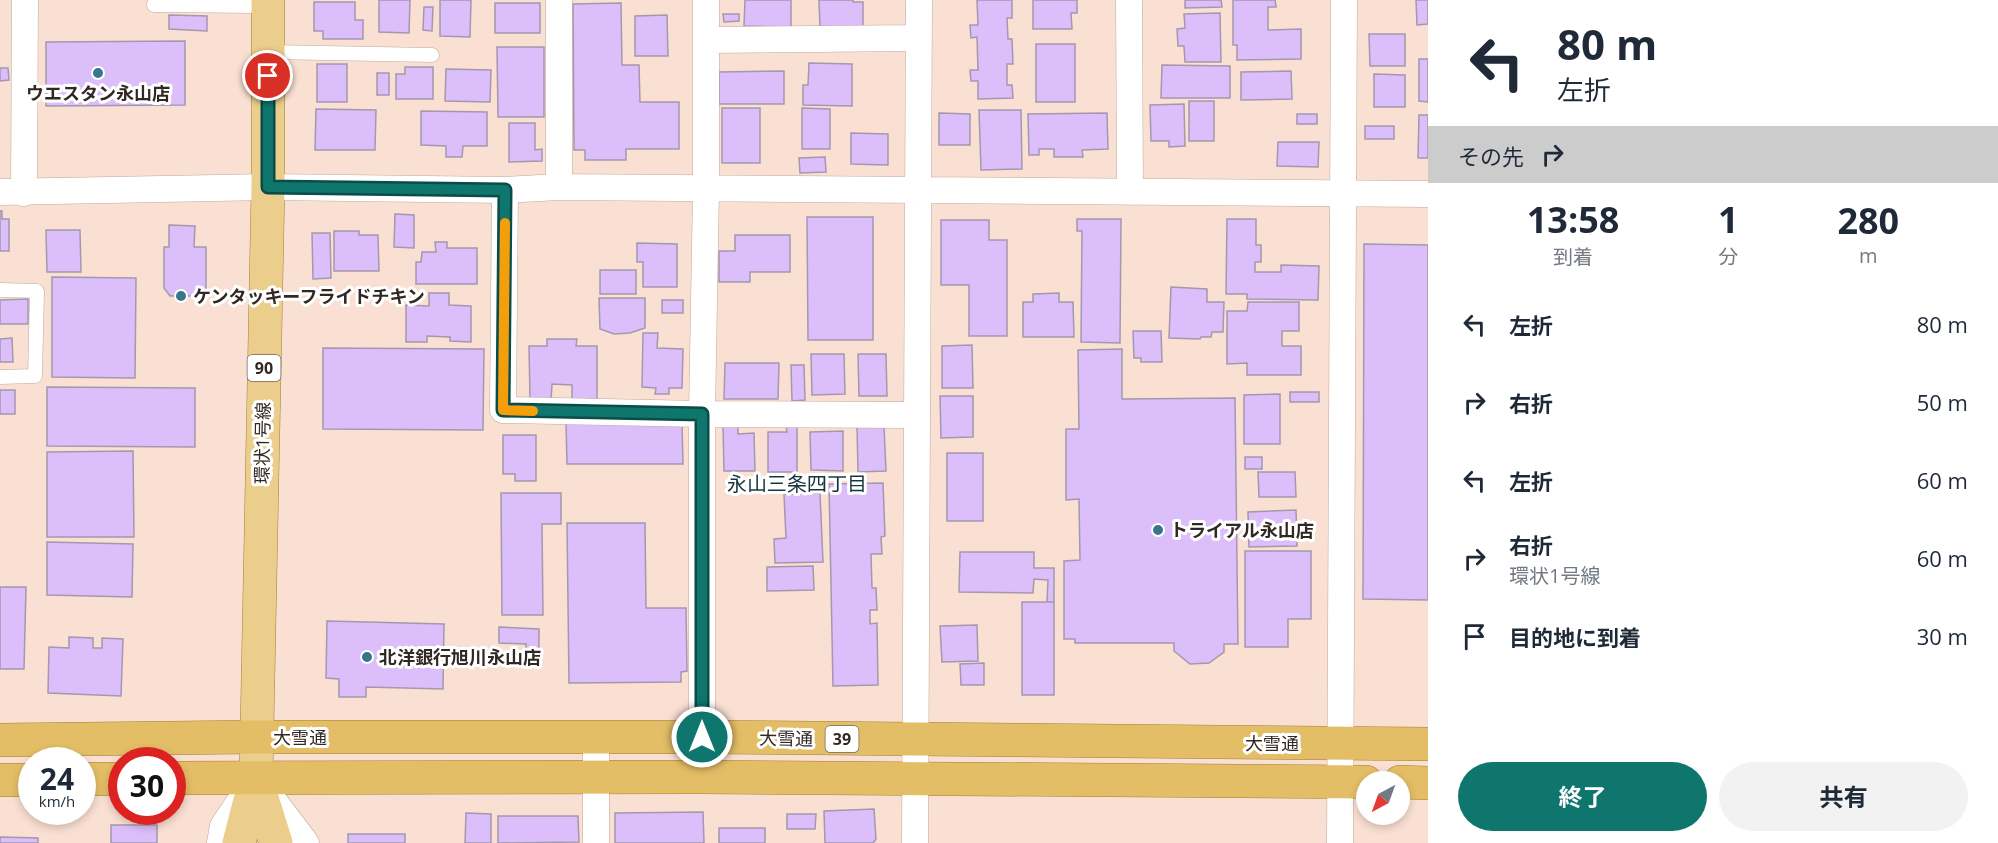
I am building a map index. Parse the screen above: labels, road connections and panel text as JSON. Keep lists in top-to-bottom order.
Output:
{
  "streets": {
    "highway": ["大雪通", "39"],
    "main road": ["90", "環状1号線"]
  },
  "crossings": [
    ["環状1号線", "大雪通"],
    ["環状1号線", "39"]
  ],
  "districts": ["永山三条四丁目"],
  "places": [
    "ウエスタン永山店",
    "ケンタッキーフライドチキン",
    "トライアル永山店",
    "北洋銀行旭川永山店"
  ],
  "north": "bottom left",
  "page": {
    "turn": ["80 m", "左折"],
    "then": "その先",
    "eta": [
      "13:58",
      "到着",
      "1",
      "分",
      "280",
      "m"
    ],
    "list": [
      {
        "name": "左折",
        "value": "80 m"
      },
      {
        "name": "右折",
        "value": "50 m"
      },
      {
        "name": "左折",
        "value": "60 m"
      },
      {
        "name": "右折",
        "note": "環状1号線",
        "value": "60 m"
      },
      {
        "name": "目的地に到着",
        "value": "30 m"
      }
    ],
    "speed": "24 km/h",
    "limit": "30",
    "buttons": ["終了", "共有"]
  }
}
